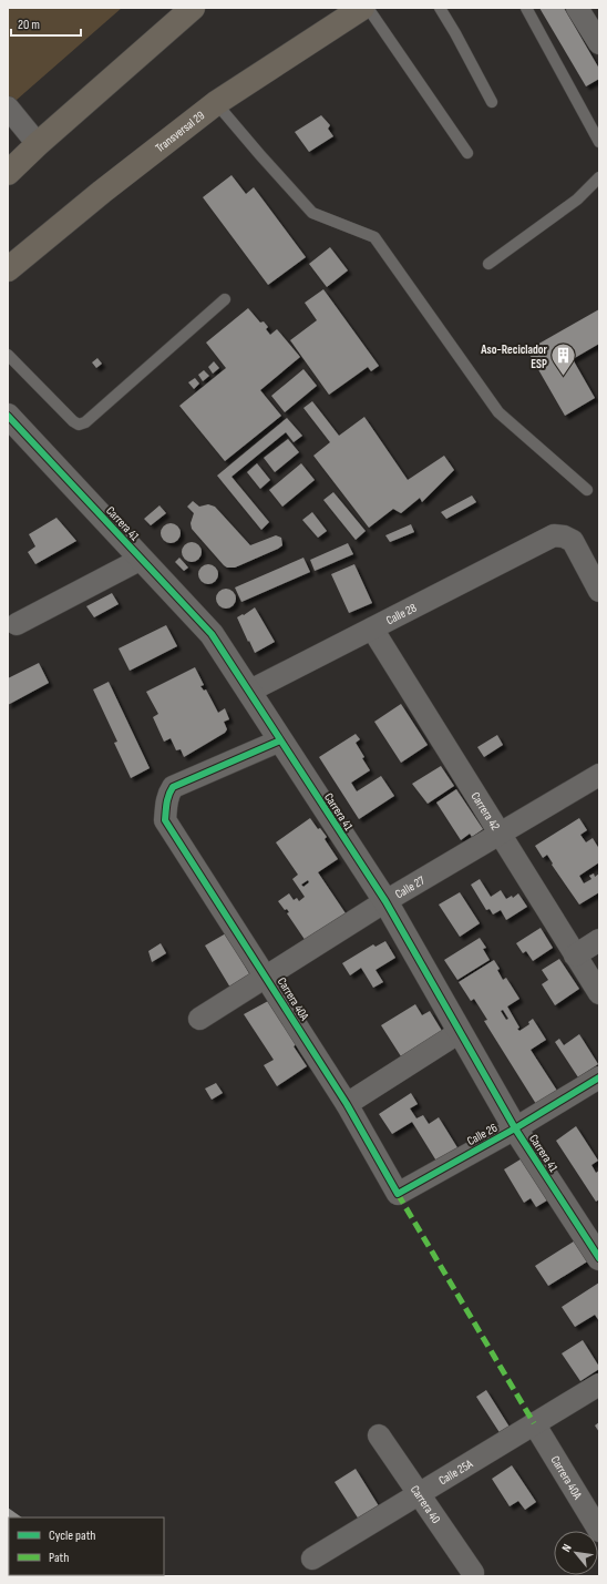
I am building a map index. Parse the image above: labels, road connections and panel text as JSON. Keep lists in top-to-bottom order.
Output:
{
  "streets": {
    "highway": ["Transversal 29"],
    "street": [
      "Carrera 41",
      "Calle 28",
      "Carrera 42",
      "Calle 27",
      "Carrera 40A",
      "Calle 26",
      "Calle 25A",
      "Carrera 40"
    ]
  },
  "crossings": [
    ["Carrera 41", "Calle 28"],
    ["Carrera 41", "Calle 27"],
    ["Carrera 41", "Carrera 40A"],
    ["Carrera 41", "Calle 26"],
    ["Calle 28", "Carrera 42"],
    ["Carrera 42", "Calle 27"],
    ["Calle 27", "Carrera 40A"],
    ["Carrera 40A", "Calle 26"],
    ["Carrera 40A", "Calle 25A"],
    ["Calle 25A", "Carrera 40"]
  ],
  "places": {
    "building": ["Aso-Reciclador ESP"]
  },
  "legend": ["Cycle path", "Path"],
  "scale_bar": "20 m",
  "north": "top left"
}
